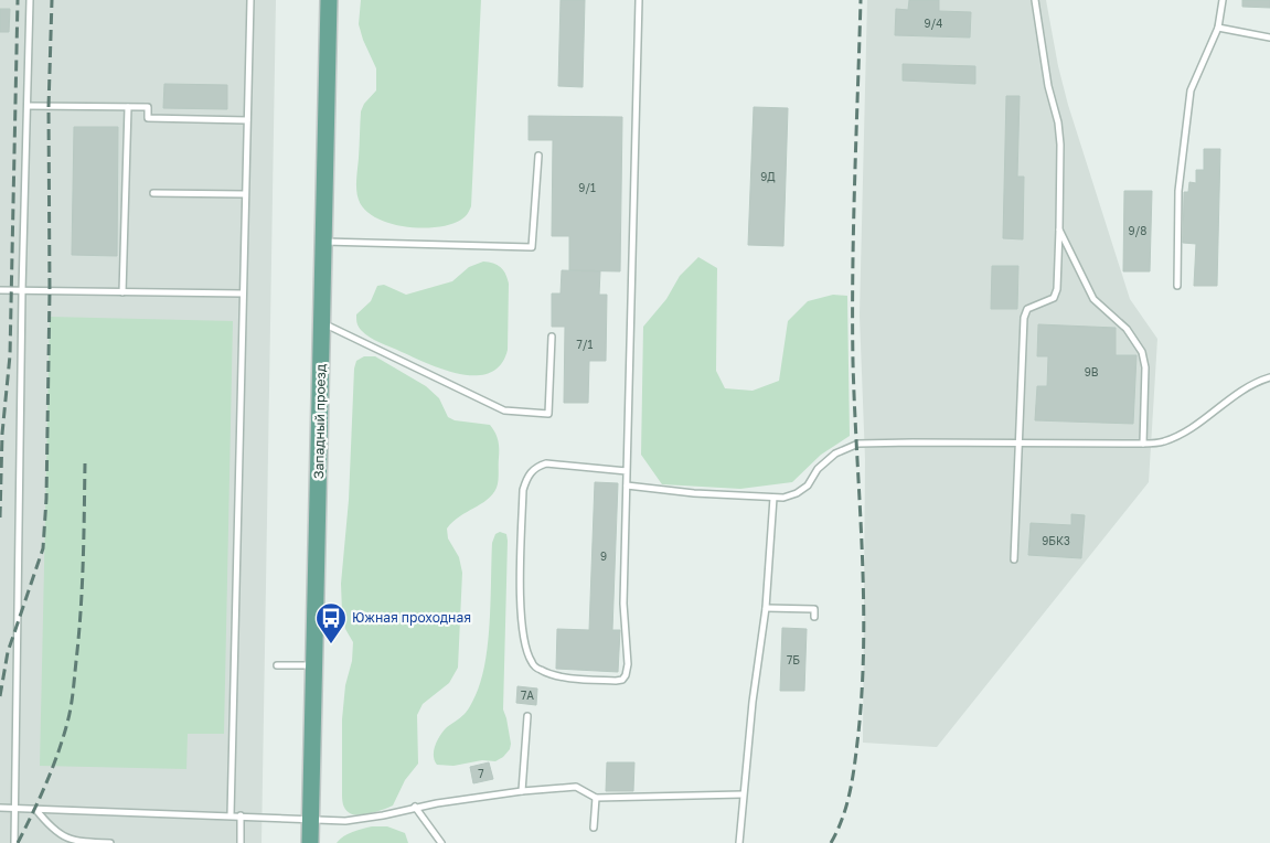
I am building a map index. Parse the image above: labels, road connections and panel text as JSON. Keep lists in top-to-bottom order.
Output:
{
  "streets": {
    "main road": ["Западный проезд"]
  },
  "places": {
    "bus stop": ["Южная проходная"]
  },
  "house_numbers": [
    "9/4",
    "9Д",
    "9/1",
    "9/8",
    "7/1",
    "9В",
    "9БК3",
    "9",
    "7Б",
    "7А",
    "7"
  ]
}
